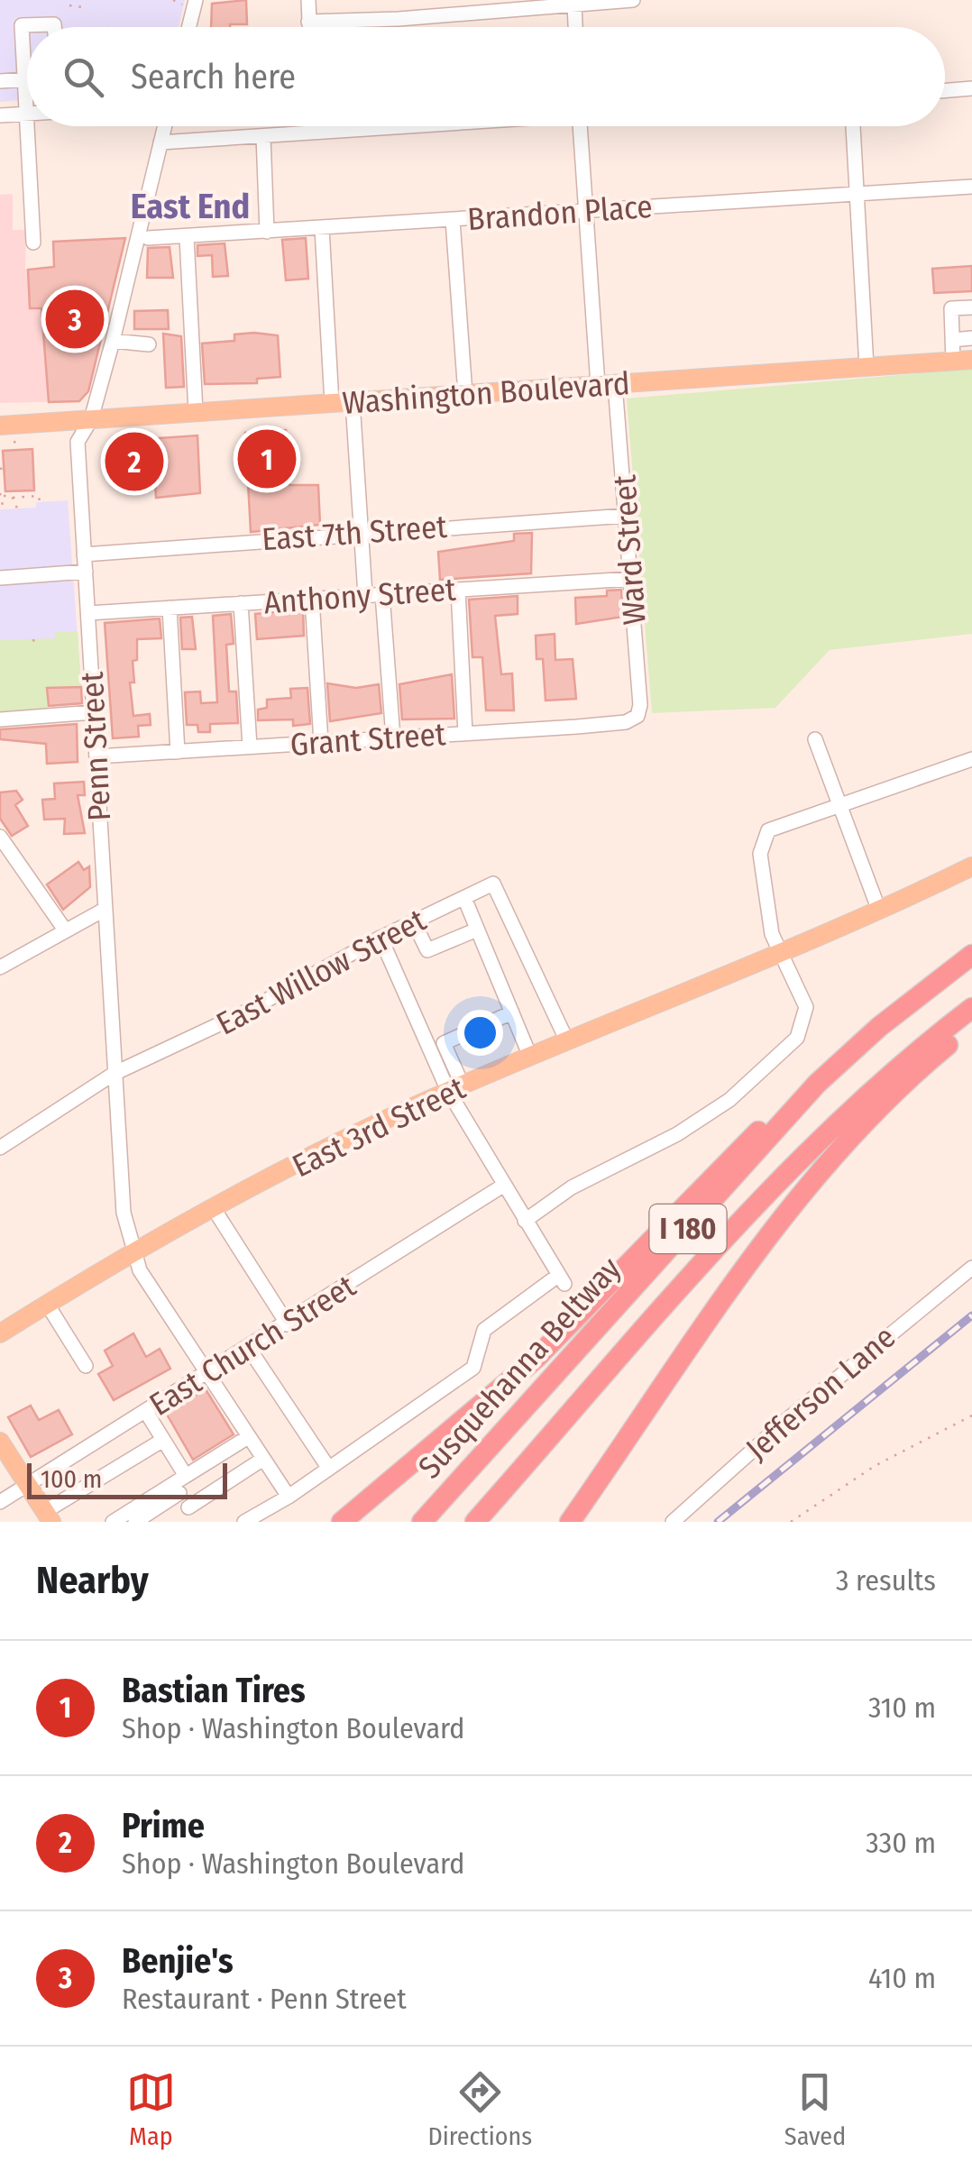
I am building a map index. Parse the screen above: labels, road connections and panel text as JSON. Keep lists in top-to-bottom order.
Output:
{
  "streets": {
    "highway": ["I 180", "Susquehanna Beltway"],
    "main road": ["Washington Boulevard", "East 3rd Street"],
    "street": [
      "Brandon Place",
      "East 7th Street",
      "Ward Street",
      "Anthony Street",
      "Grant Street",
      "Penn Street",
      "East Willow Street",
      "East Church Street",
      "Jefferson Lane"
    ]
  },
  "crossings": [
    ["Brandon Place", "Ward Street"],
    ["Washington Boulevard", "Ward Street"],
    ["Washington Boulevard", "Penn Street"],
    ["East 7th Street", "Ward Street"],
    ["East 7th Street", "Penn Street"],
    ["Ward Street", "Anthony Street"],
    ["Ward Street", "Grant Street"],
    ["Anthony Street", "Penn Street"],
    ["Grant Street", "Penn Street"],
    ["Penn Street", "East Willow Street"],
    ["Penn Street", "East 3rd Street"],
    ["Penn Street", "East Church Street"],
    ["East Willow Street", "East 3rd Street"]
  ],
  "districts": ["East End"],
  "scale_bar": "100 m",
  "page": {
    "search": "Search here",
    "pins": ["3", "1", "2"],
    "scale": "100 m",
    "heading": ["Nearby", "3 results"],
    "list": [
      {
        "mark": "1",
        "name": "Bastian Tires",
        "note": "Shop · Washington Boulevard",
        "value": "310 m"
      },
      {
        "mark": "2",
        "name": "Prime",
        "note": "Shop · Washington Boulevard",
        "value": "330 m"
      },
      {
        "mark": "3",
        "name": "Benjie's",
        "note": "Restaurant · Penn Street",
        "value": "410 m"
      }
    ],
    "nav": ["Map", "Directions", "Saved"]
  }
}
